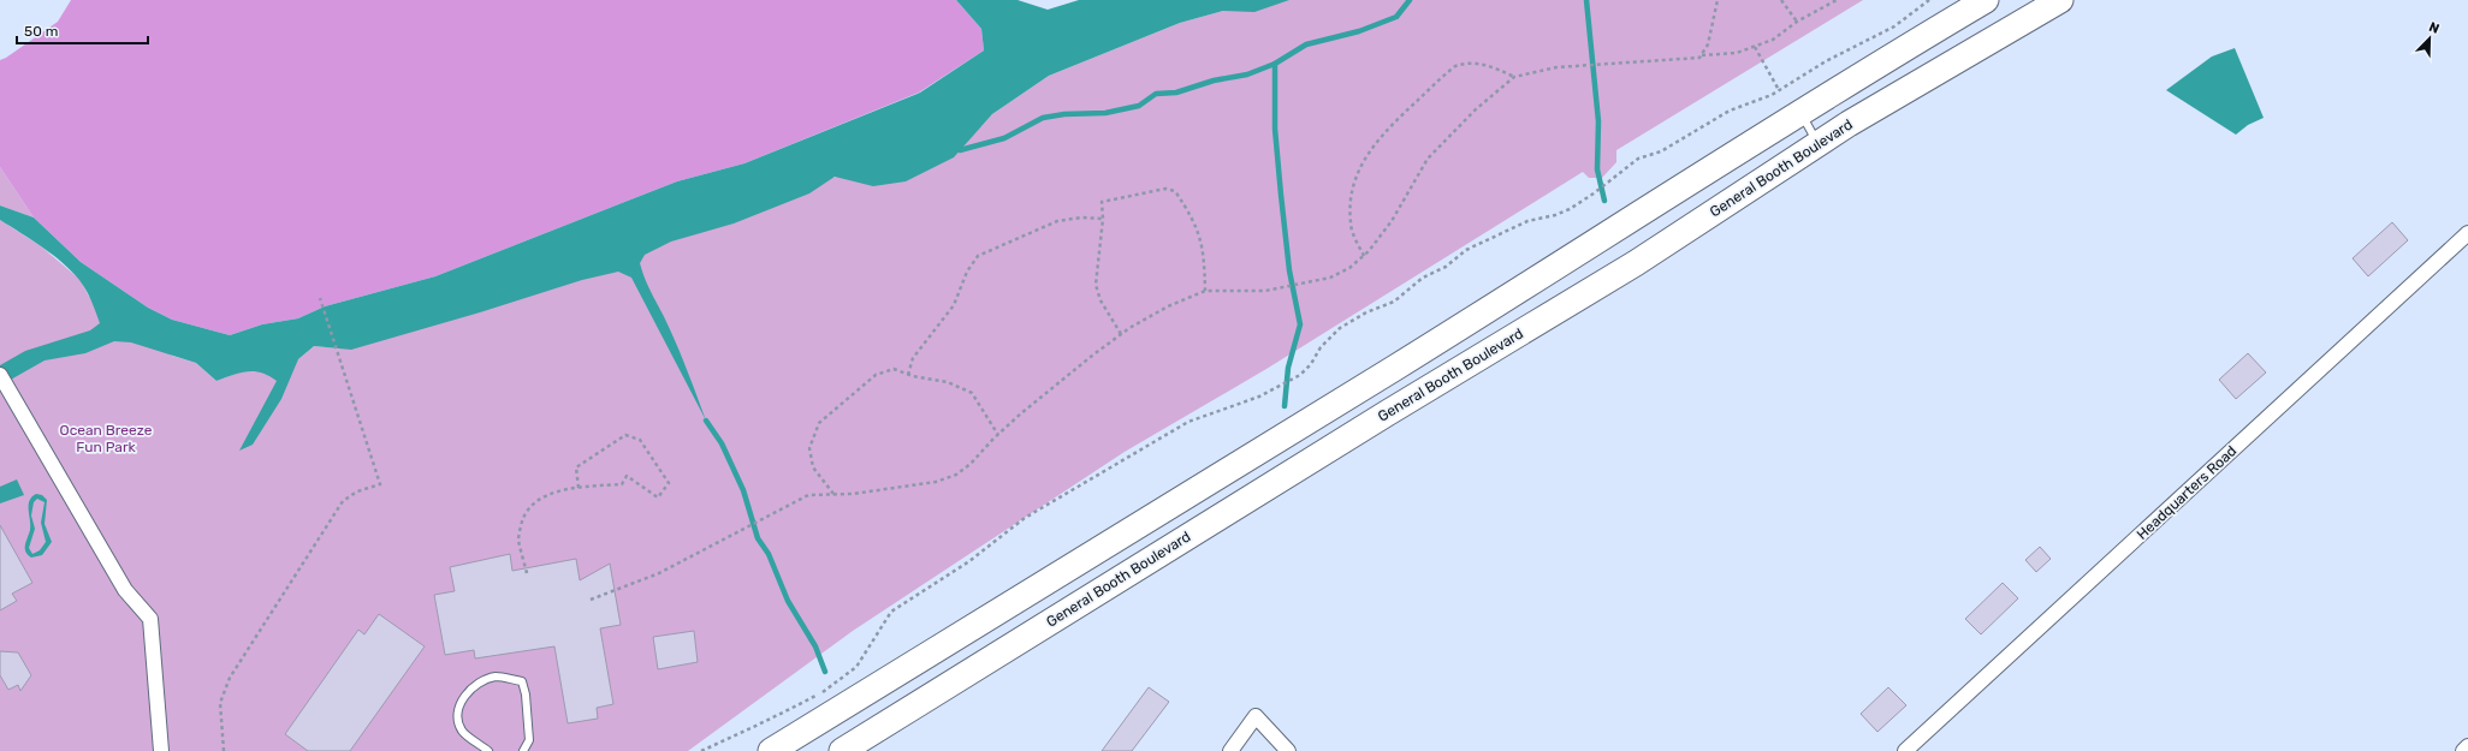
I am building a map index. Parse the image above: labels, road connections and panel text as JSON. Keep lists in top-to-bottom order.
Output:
{
  "streets": {
    "highway": ["General Booth Boulevard"],
    "street": ["Headquarters Road"]
  },
  "parks": ["Ocean Breeze Fun Park"],
  "scale_bar": "50 m",
  "north": "top right"
}
